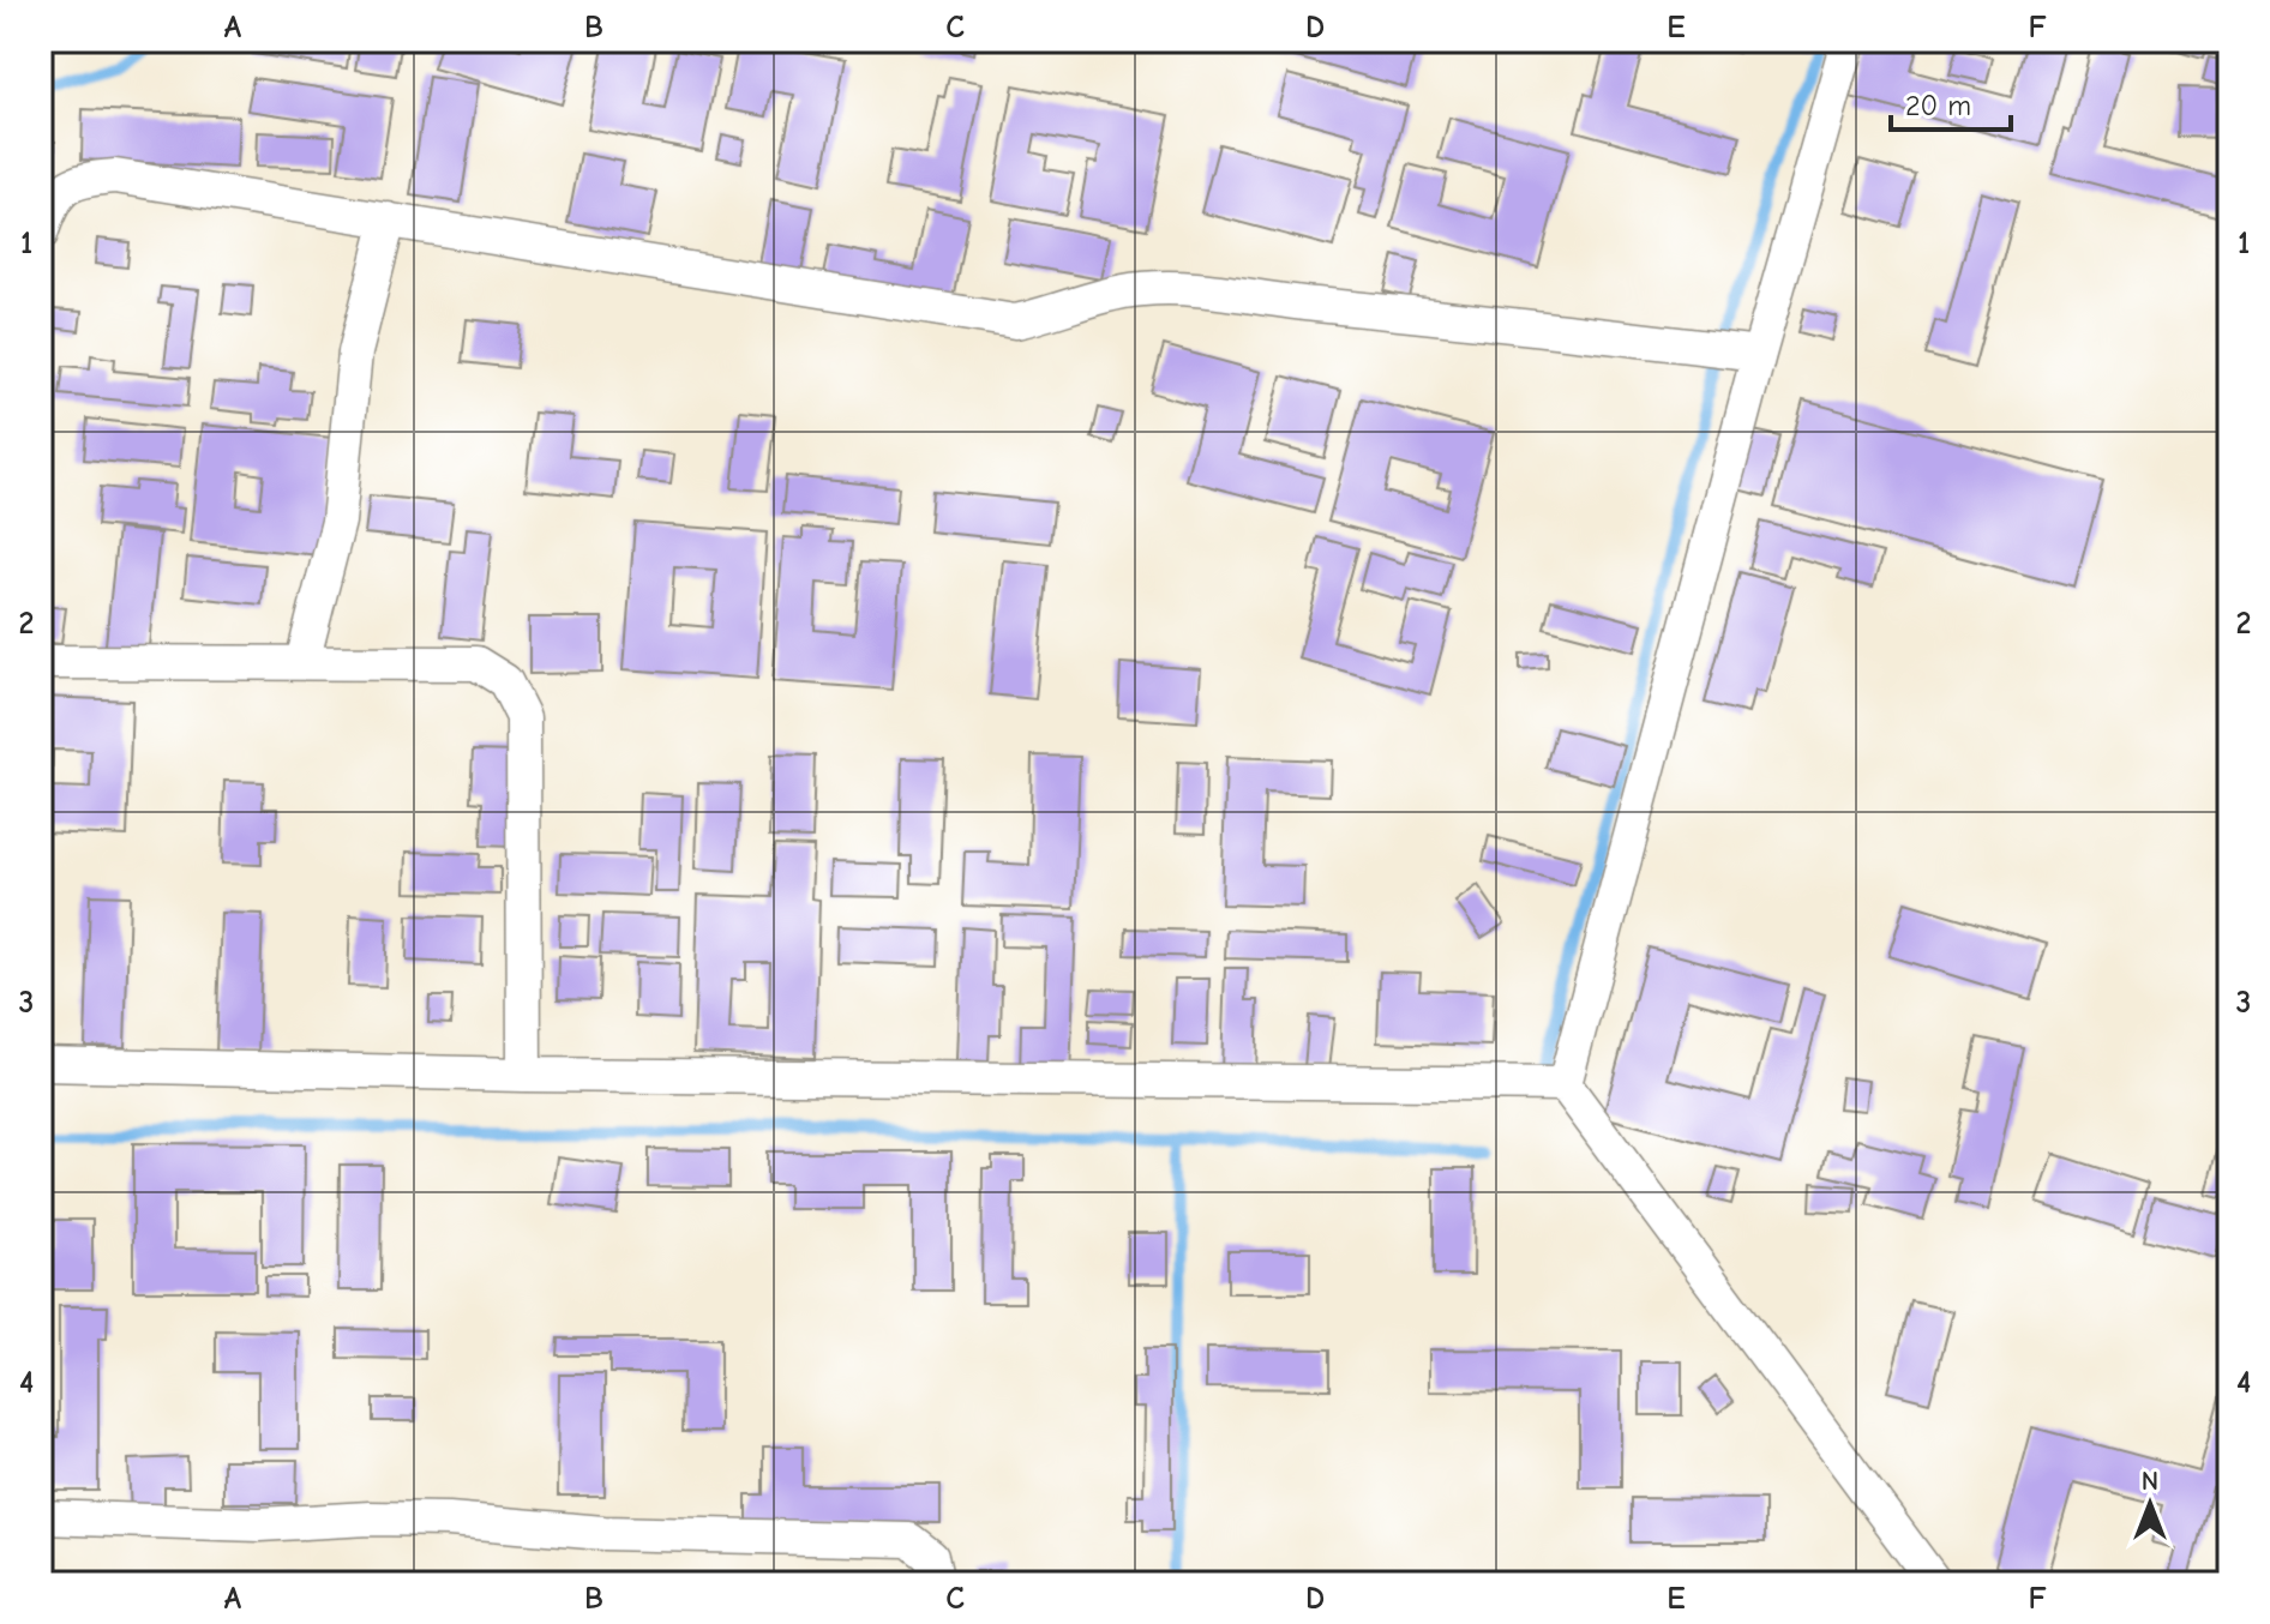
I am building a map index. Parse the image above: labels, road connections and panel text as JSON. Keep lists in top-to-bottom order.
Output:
{
  "scale_bar": "20 m",
  "north": "top",
  "grid": {
    "columns": [
      "A",
      "B",
      "C",
      "D",
      "E",
      "F"
    ],
    "rows": [
      "1",
      "2",
      "3",
      "4"
    ]
  }
}
